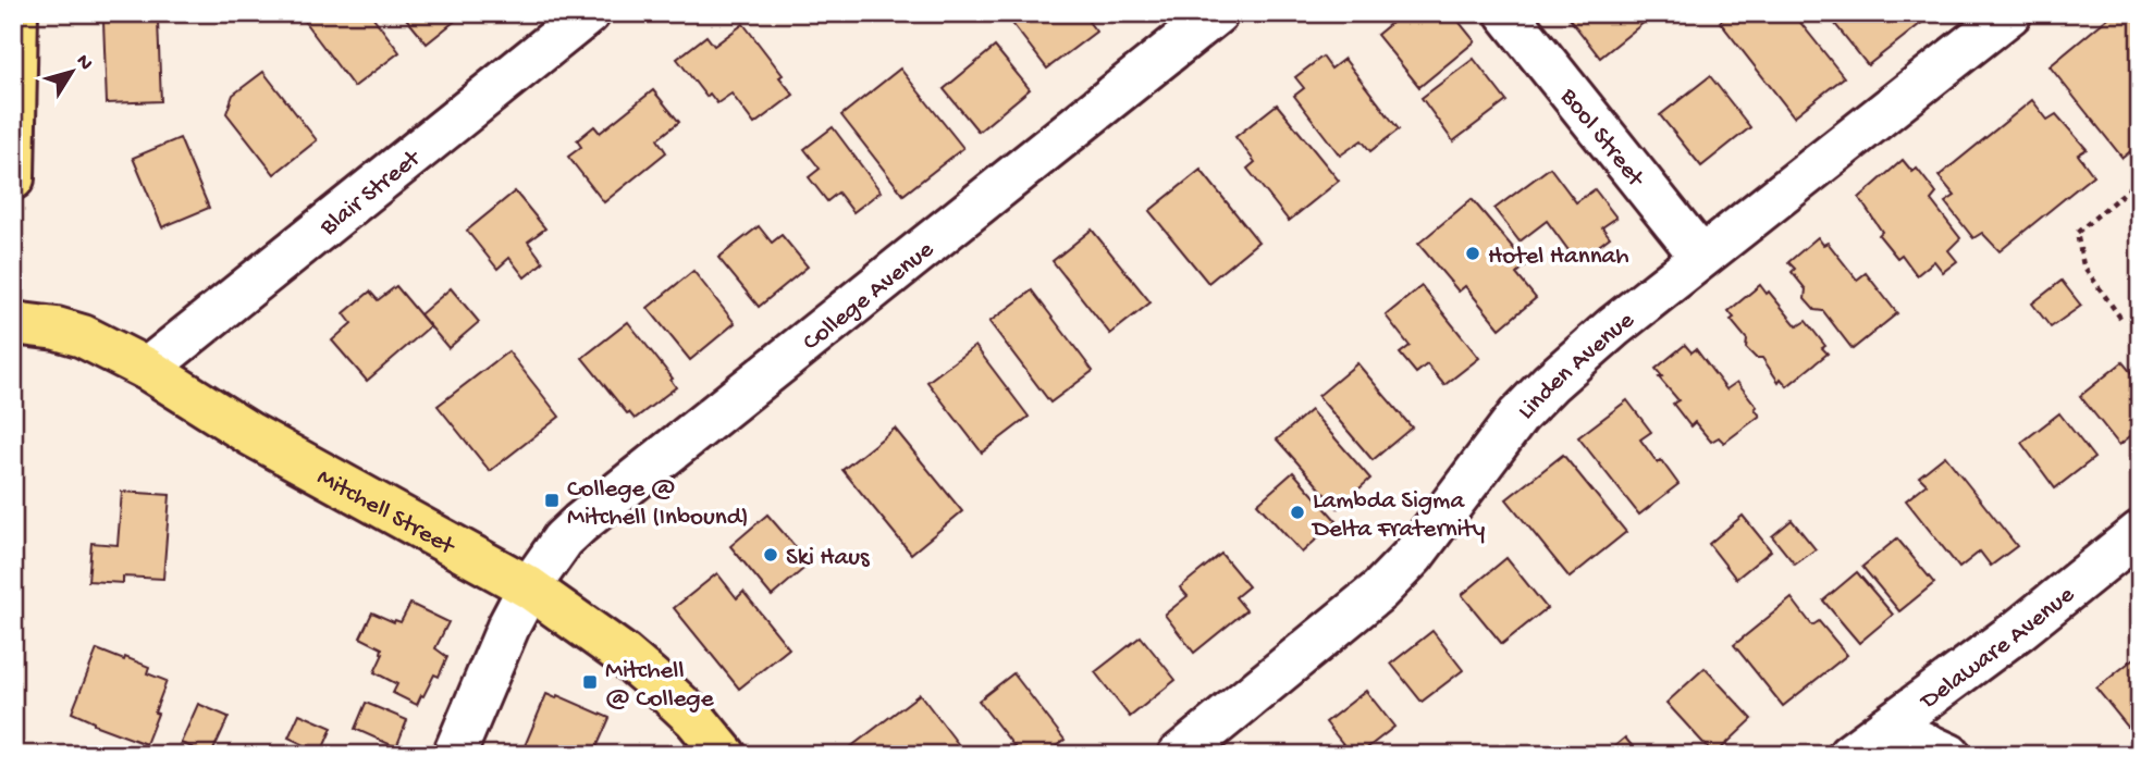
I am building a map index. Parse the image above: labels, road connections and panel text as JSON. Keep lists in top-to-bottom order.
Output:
{
  "streets": {
    "main road": ["Mitchell Street"],
    "street": [
      "Bool Street",
      "Blair Street",
      "College Avenue",
      "Linden Avenue",
      "Delaware Avenue"
    ]
  },
  "crossings": [
    ["Bool Street", "Linden Avenue"],
    ["Blair Street", "Mitchell Street"],
    ["College Avenue", "Mitchell Street"]
  ],
  "places": {
    "other": ["Hotel Hannah", "Lambda Sigma Delta Fraternity", "Ski Haus"],
    "transit": ["College @ Mitchell (Inbound)", "Mitchell @ College"]
  },
  "north": "top right"
}
